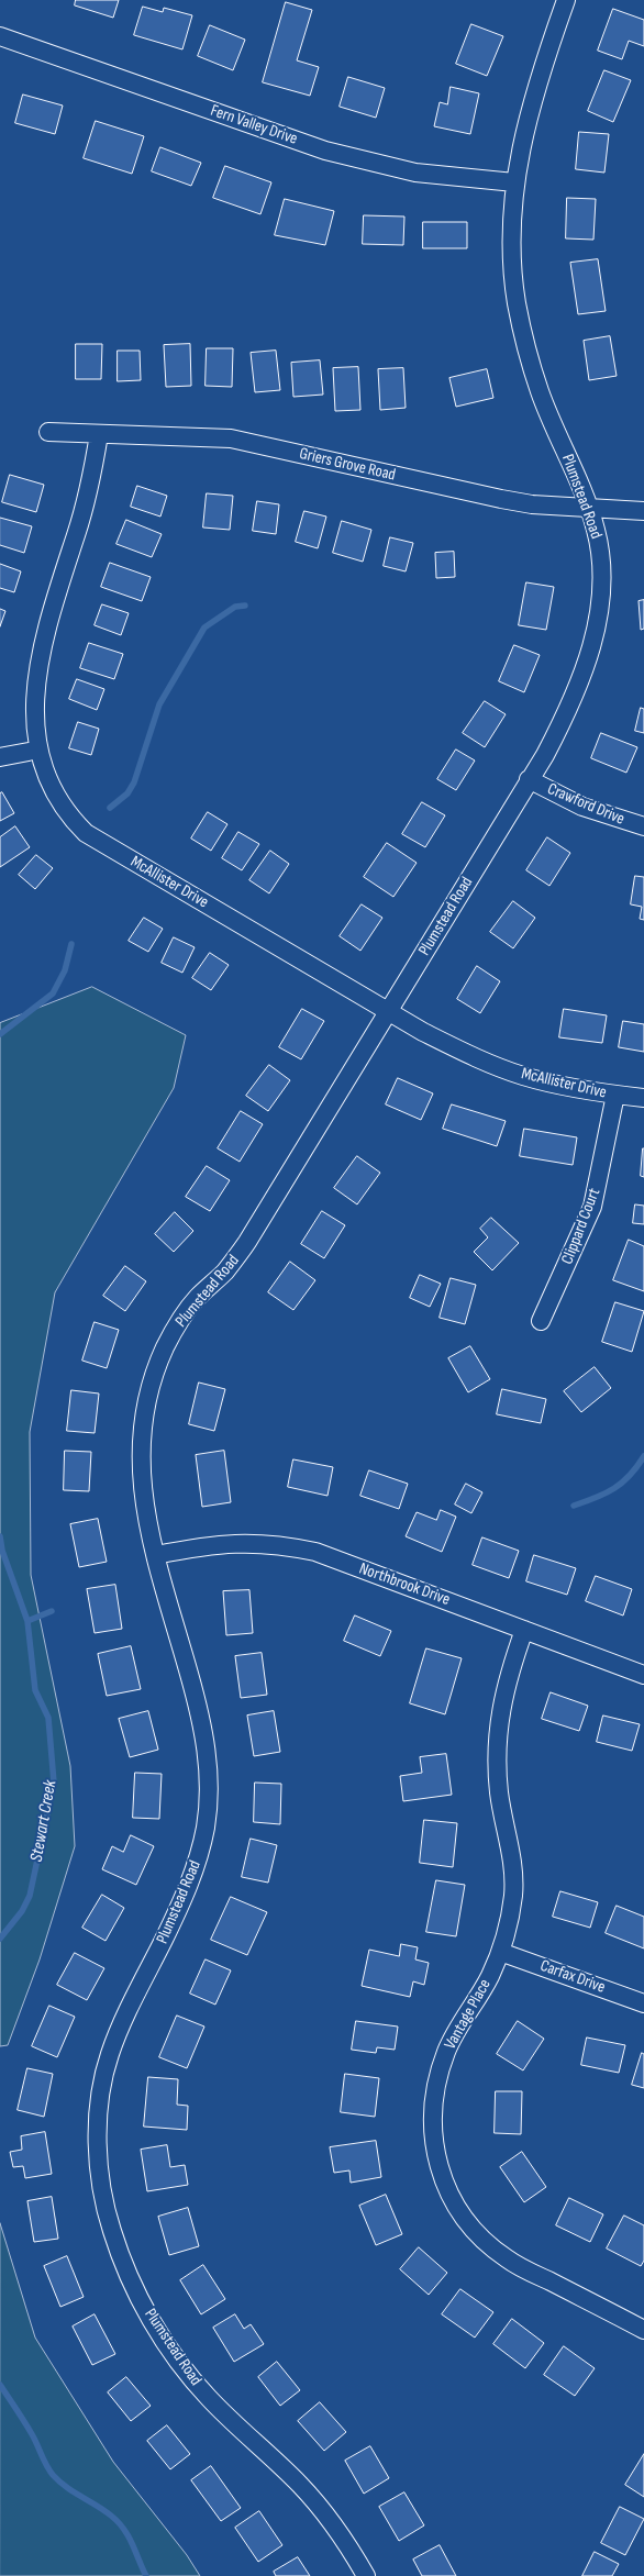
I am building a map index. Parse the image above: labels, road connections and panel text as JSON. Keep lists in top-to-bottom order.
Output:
{
  "streets": {
    "street": [
      "Fern Valley Drive",
      "Griers Grove Road",
      "Plumstead Road",
      "Crawford Drive",
      "McAllister Drive",
      "Clippard Court",
      "Northbrook Drive",
      "Carfax Drive",
      "Vantage Place"
    ]
  },
  "crossings": [
    ["Fern Valley Drive", "Plumstead Road"],
    ["Griers Grove Road", "Plumstead Road"],
    ["Griers Grove Road", "McAllister Drive"],
    ["Plumstead Road", "Crawford Drive"],
    ["Plumstead Road", "McAllister Drive"],
    ["Plumstead Road", "Northbrook Drive"],
    ["McAllister Drive", "Clippard Court"],
    ["Northbrook Drive", "Vantage Place"],
    ["Carfax Drive", "Vantage Place"]
  ],
  "water": ["Stewart Creek"]
}
